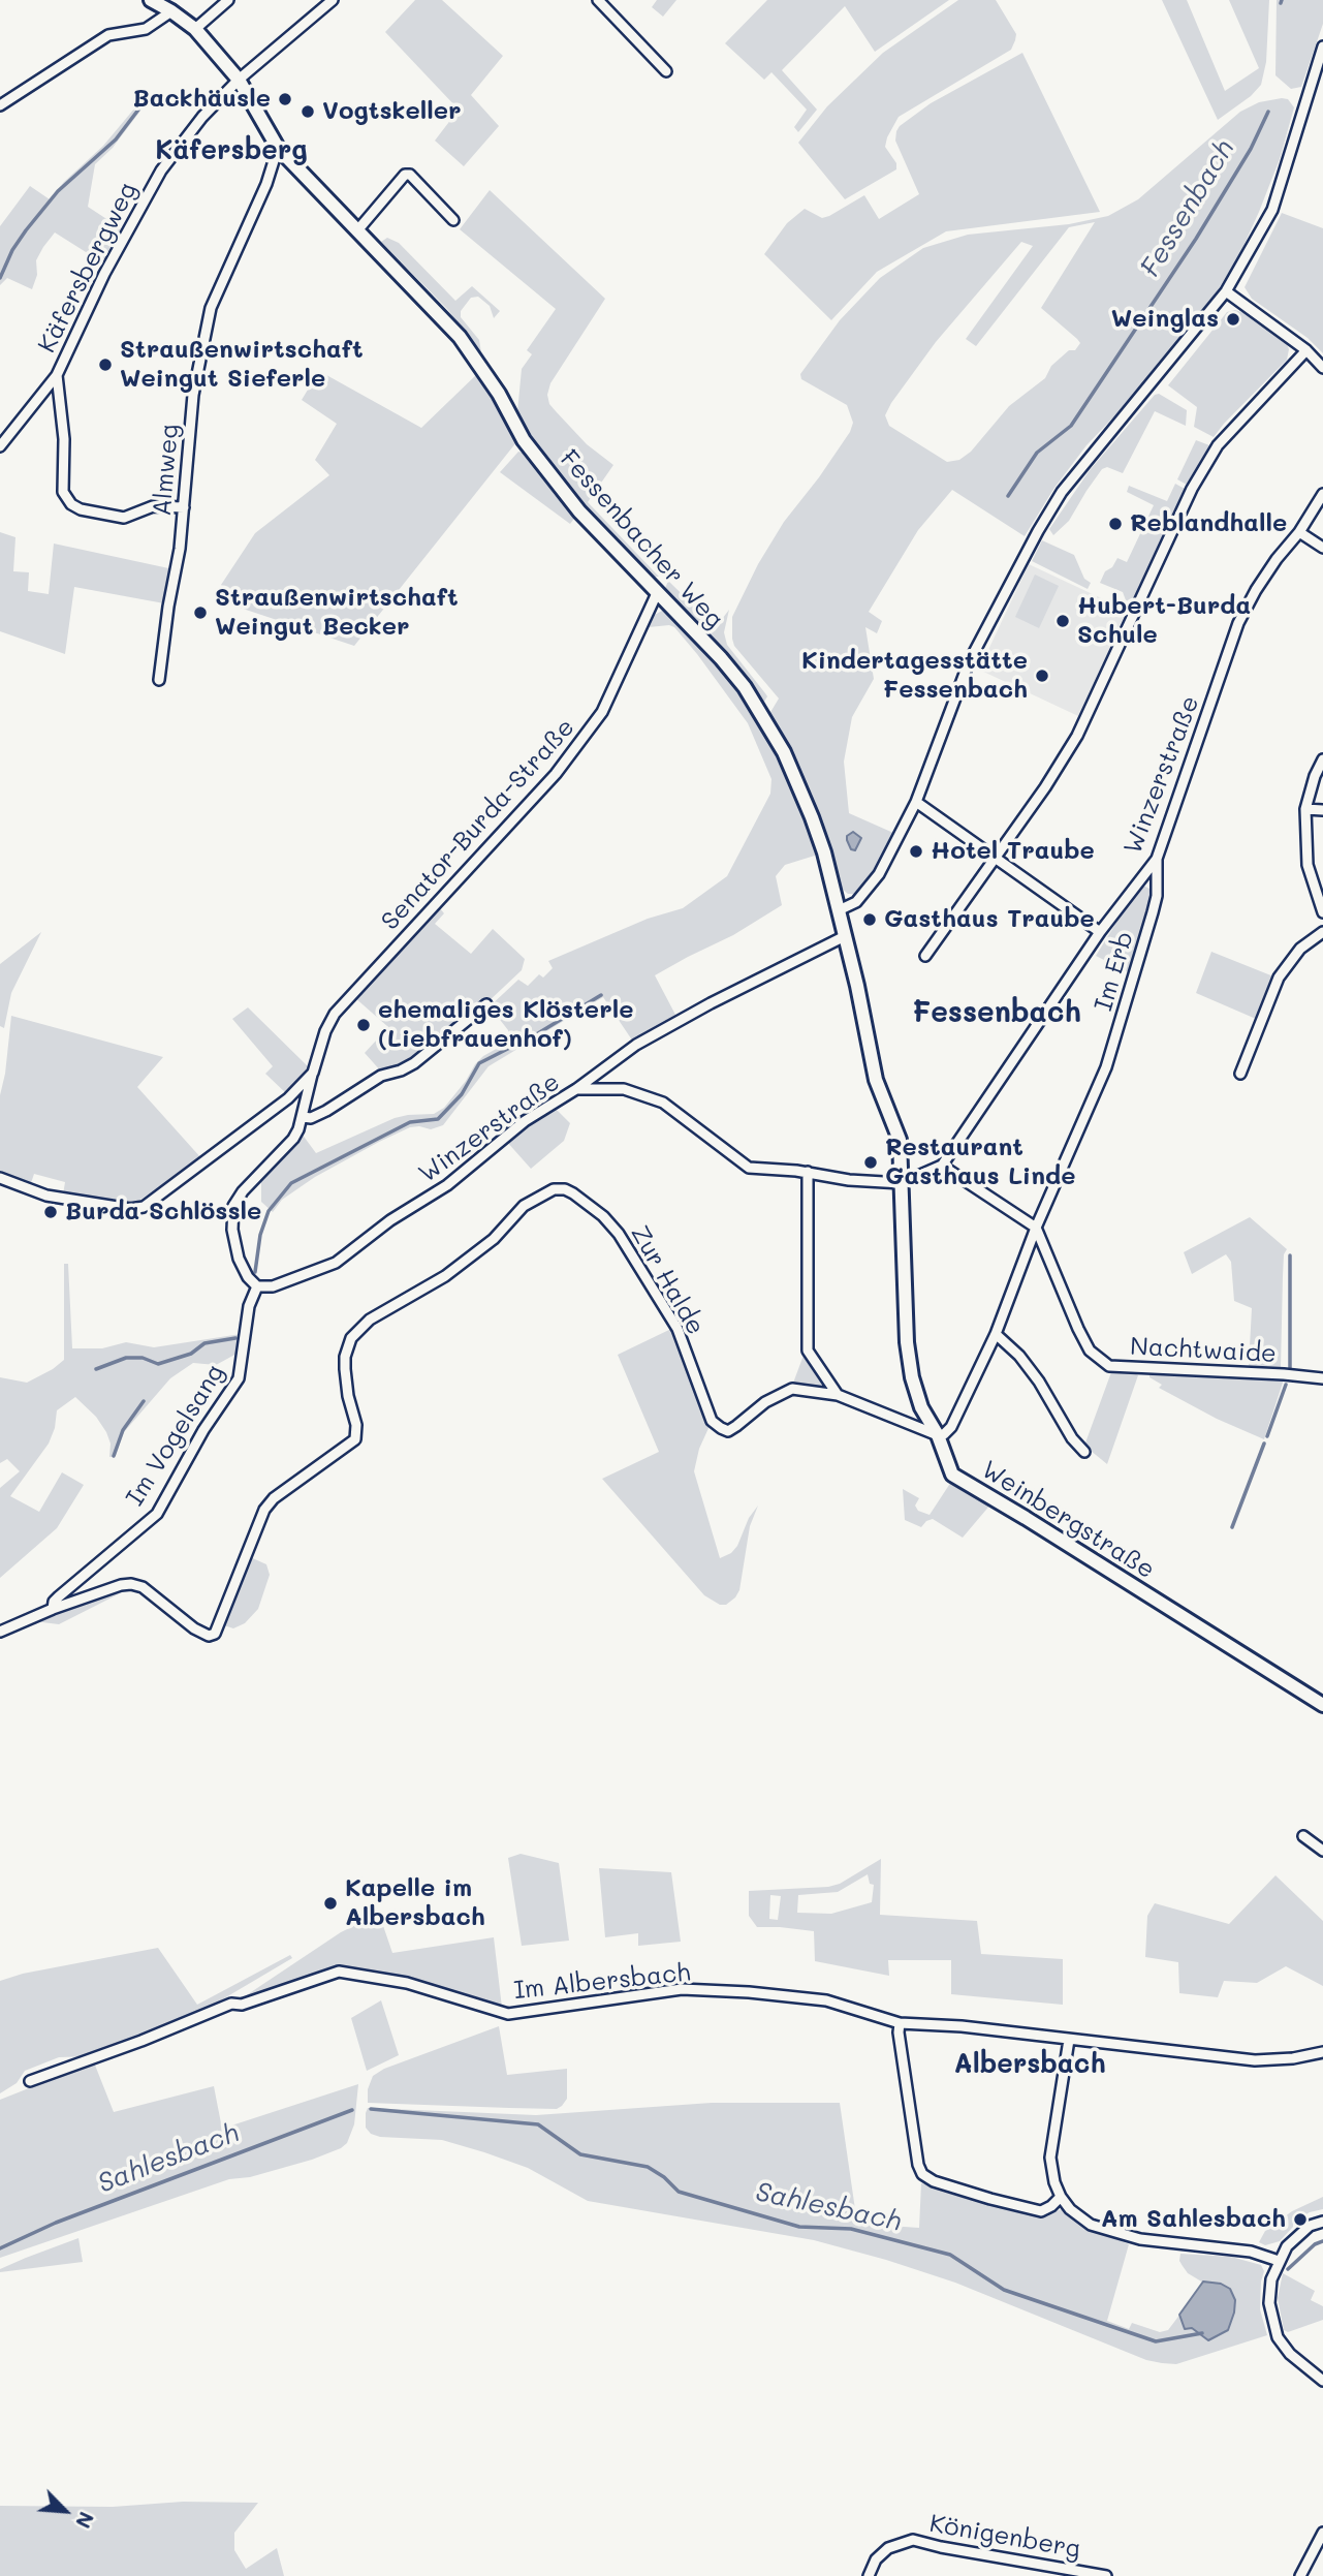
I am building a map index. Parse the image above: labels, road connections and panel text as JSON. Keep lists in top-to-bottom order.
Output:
{
  "streets": {
    "street": [
      "Käfersbergweg",
      "Almweg",
      "Fessenbacher Weg",
      "Winzerstraße",
      "Senator-Burda-Straße",
      "Im Erb",
      "Zur Halde",
      "Nachtwaide",
      "Im Vogelsang",
      "Weinbergstraße",
      "Im Albersbach",
      "Königenberg"
    ]
  },
  "crossings": [
    ["Käfersbergweg", "Almweg"],
    ["Käfersbergweg", "Fessenbacher Weg"],
    ["Almweg", "Fessenbacher Weg"],
    ["Fessenbacher Weg", "Senator-Burda-Straße"],
    ["Fessenbacher Weg", "Weinbergstraße"],
    ["Winzerstraße", "Im Erb"],
    ["Winzerstraße", "Im Vogelsang"],
    ["Winzerstraße", "Weinbergstraße"],
    ["Im Erb", "Zur Halde"],
    ["Im Erb", "Nachtwaide"],
    ["Im Erb", "Weinbergstraße"],
    ["Zur Halde", "Im Vogelsang"],
    ["Zur Halde", "Weinbergstraße"]
  ],
  "districts": ["Käfersberg", "Fessenbach", "Albersbach"],
  "water": ["Fessenbach", "Sahlesbach"],
  "places": [
    "Backhäusle",
    "Vogtskeller",
    "Weinglas",
    "Straußenwirtschaft Weingut Sieferle",
    "Reblandhalle",
    "Straußenwirtschaft Weingut Becker",
    "Hubert-Burda Schule",
    "Kindertagesstätte Fessenbach",
    "Hotel Traube",
    "Gasthaus Traube",
    "ehemaliges Klösterle (Liebfrauenhof)",
    "Restaurant Gasthaus Linde",
    "Burda Schlössle",
    "Kapelle im Albersbach",
    "Am Sahlesbach"
  ],
  "north": "bottom right"
}
